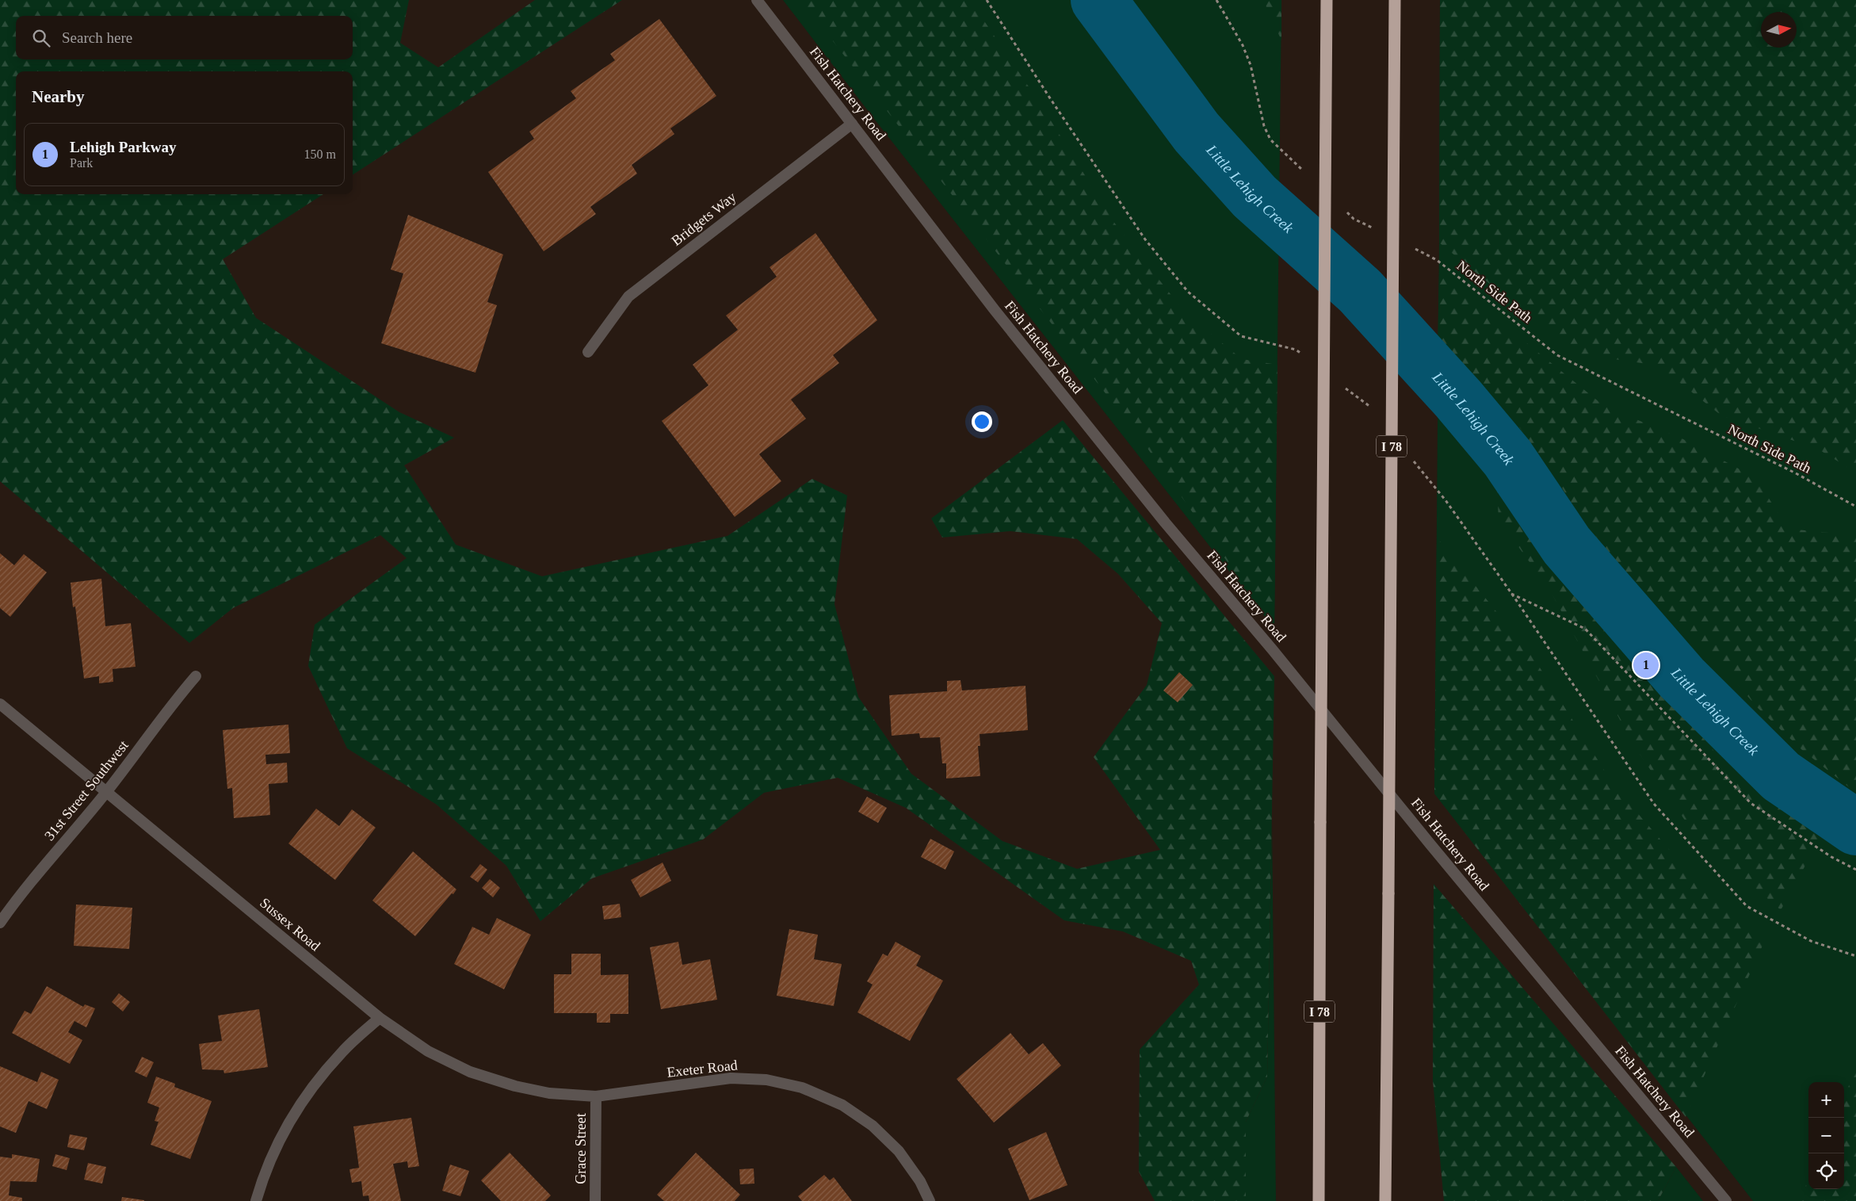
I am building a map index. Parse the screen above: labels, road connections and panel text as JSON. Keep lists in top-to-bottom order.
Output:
{
  "streets": {
    "highway": ["I 78"],
    "street": [
      "Fish Hatchery Road",
      "Bridgets Way",
      "31st Street Southwest",
      "Sussex Road",
      "Exeter Road",
      "Grace Street"
    ],
    "path": ["North Side Path"]
  },
  "crossings": [
    ["Fish Hatchery Road", "Bridgets Way"],
    ["31st Street Southwest", "Sussex Road"],
    ["Sussex Road", "Exeter Road"],
    ["Sussex Road", "Grace Street"],
    ["Exeter Road", "Grace Street"]
  ],
  "water": ["Little Lehigh Creek"],
  "north": "right",
  "page": {
    "search": "Search here",
    "heading": "Nearby",
    "list": [
      {
        "mark": "1",
        "name": "Lehigh Parkway",
        "note": "Park",
        "value": "150 m"
      }
    ],
    "pins": "1",
    "map_buttons": ["+", "−"]
  }
}
